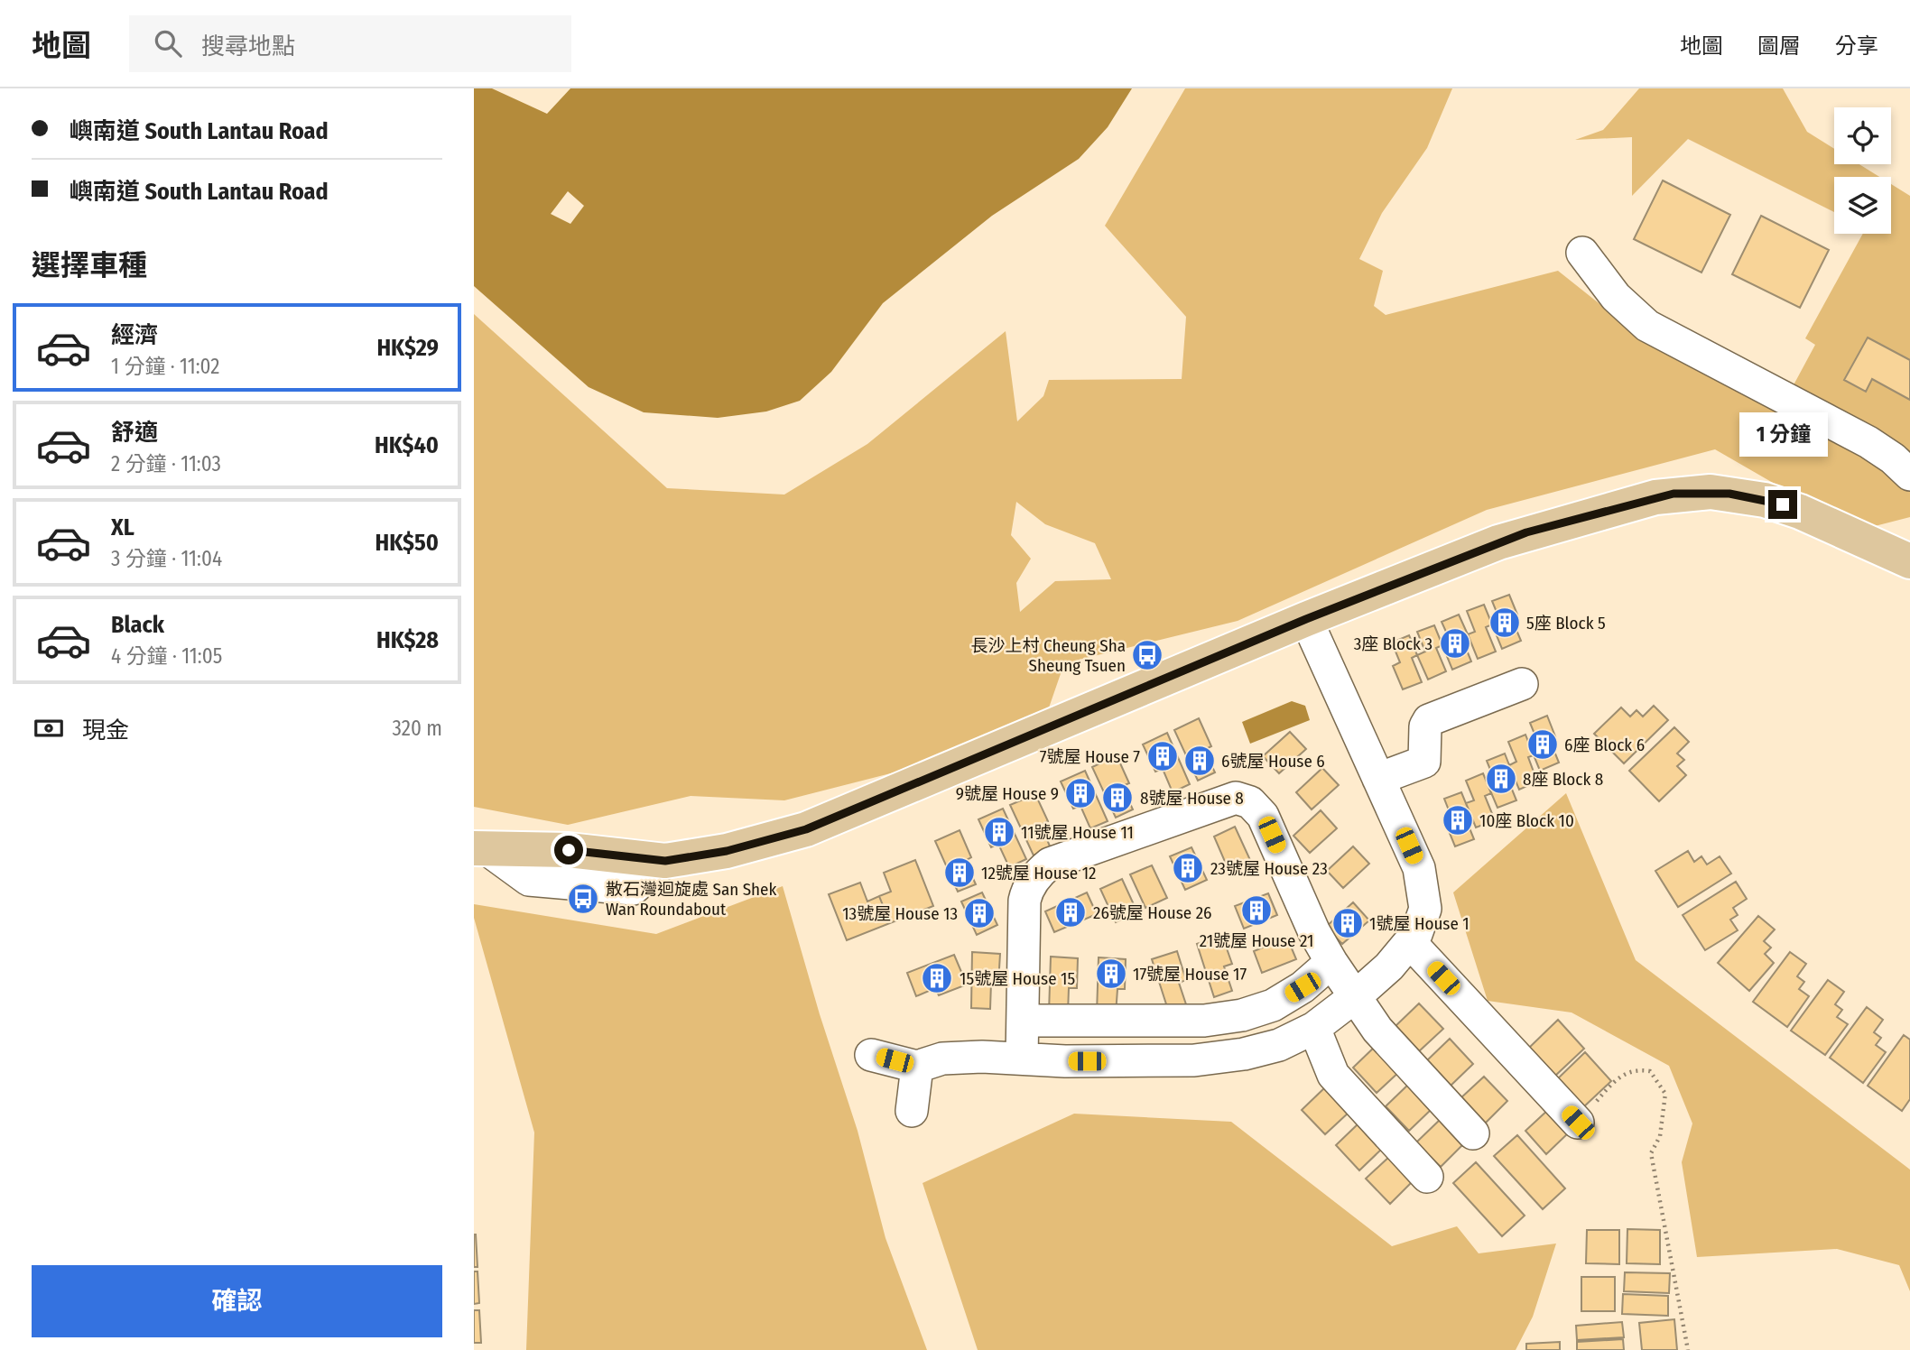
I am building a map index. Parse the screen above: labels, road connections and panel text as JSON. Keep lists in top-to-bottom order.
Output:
{
  "places": {
    "building": [
      "5座 Block 5",
      "3座 Block 3",
      "6座 Block 6",
      "7號屋 House 7",
      "6號屋 House 6",
      "8座 Block 8",
      "9號屋 House 9",
      "8號屋 House 8",
      "10座 Block 10",
      "11號屋 House 11",
      "23號屋 House 23",
      "12號屋 House 12",
      "21號屋 House 21",
      "26號屋 House 26",
      "13號屋 House 13",
      "1號屋 House 1",
      "17號屋 House 17",
      "15號屋 House 15"
    ],
    "bus stop": ["長沙上村 Cheung Sha Sheung Tsuen", "散石灣迴旋處 San Shek Wan Roundabout"]
  },
  "page": {
    "header": "地圖",
    "search": "搜尋地點",
    "nav": ["地圖", "圖層", "分享"],
    "banner": ["嶼南道 South Lantau Road", "嶼南道 South Lantau Road"],
    "heading": "選擇車種",
    "list": [
      {
        "name": "經濟",
        "note": "1 分鐘 · 11:02",
        "value": "HK$29"
      },
      {
        "name": "舒適",
        "note": "2 分鐘 · 11:03",
        "value": "HK$40"
      },
      {
        "name": "XL",
        "note": "3 分鐘 · 11:04",
        "value": "HK$50"
      },
      {
        "name": "Black",
        "note": "4 分鐘 · 11:05",
        "value": "HK$28"
      }
    ],
    "bubble": "1 分鐘",
    "pay": ["現金", "320 m"],
    "buttons": "確認"
  }
}
